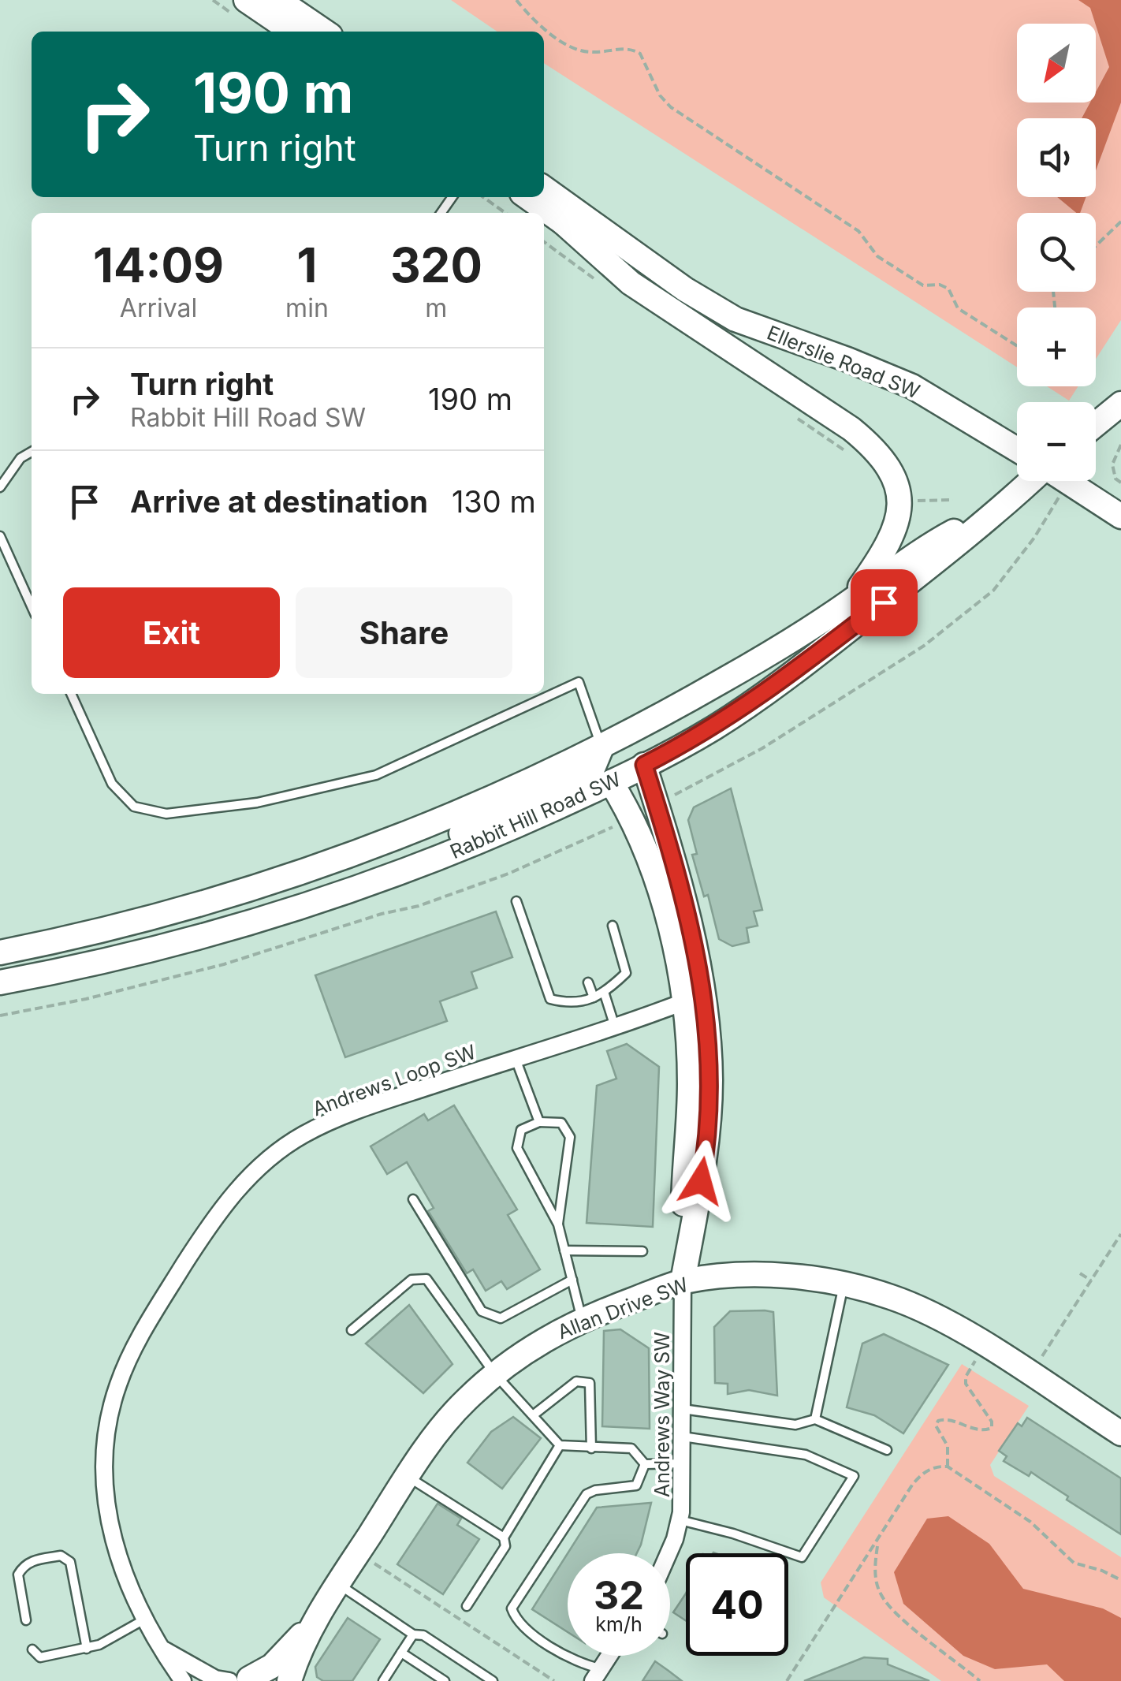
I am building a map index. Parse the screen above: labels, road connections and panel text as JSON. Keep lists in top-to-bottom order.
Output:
{
  "streets": {
    "main road": ["Ellerslie Road SW", "Rabbit Hill Road SW", "Allan Drive SW"],
    "street": ["Andrews Loop SW", "Andrews Way SW"]
  },
  "crossings": [
    ["Andrews Loop SW", "Allan Drive SW"],
    ["Allan Drive SW", "Andrews Way SW"]
  ],
  "north": "bottom left",
  "page": {
    "map_buttons": ["+", "−"],
    "turn": ["190 m", "Turn right"],
    "eta": [
      "14:09",
      "Arrival",
      "1",
      "min",
      "320",
      "m"
    ],
    "list": [
      {
        "name": "Turn right",
        "note": "Rabbit Hill Road SW",
        "value": "190 m"
      },
      {
        "name": "Arrive at destination",
        "value": "130 m"
      }
    ],
    "buttons": ["Exit", "Share"],
    "speed": "32 km/h",
    "limit": "40"
  }
}
